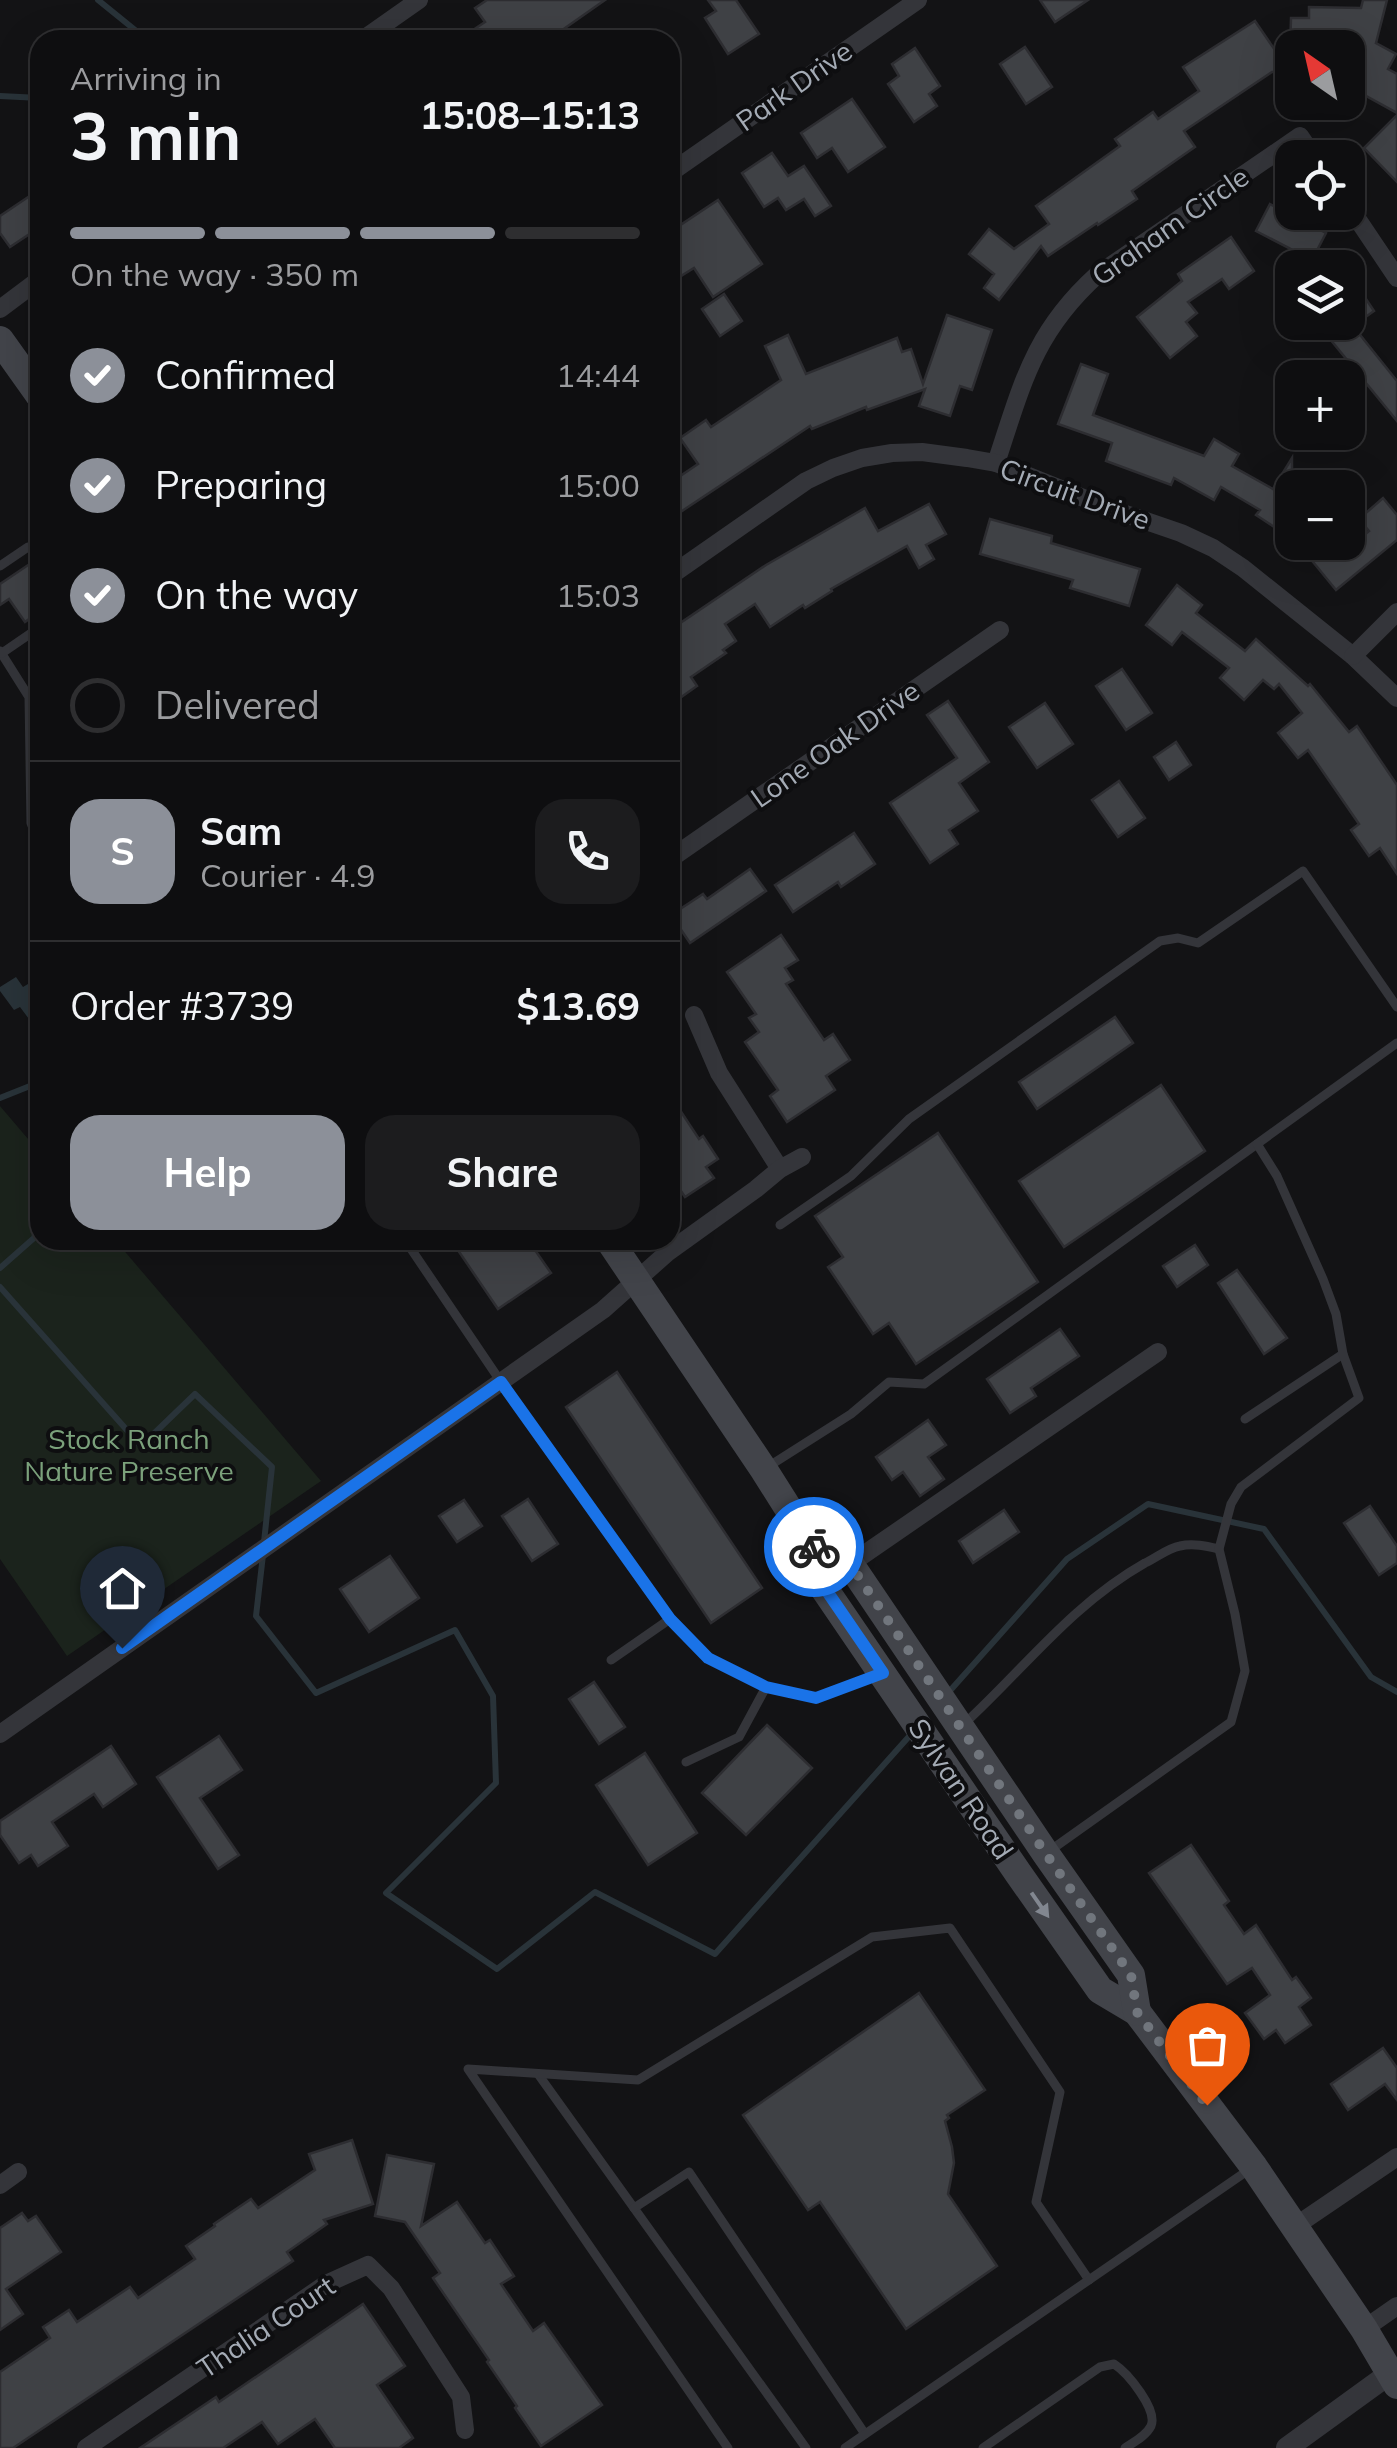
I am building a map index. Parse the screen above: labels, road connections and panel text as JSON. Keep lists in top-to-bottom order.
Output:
{
  "streets": {
    "main road": ["Sylvan Road"],
    "street": [
      "Park Drive",
      "Graham Circle",
      "Circuit Drive",
      "Lone Oak Drive",
      "Thalia Court"
    ]
  },
  "crossings": [
    ["Graham Circle", "Circuit Drive"]
  ],
  "parks": ["Stock Ranch Nature Preserve"],
  "north": "top left",
  "page": {
    "map_buttons": ["+", "−"],
    "heading": ["3 min", "Arriving in", "15:08–15:13"],
    "panel": [
      "Sam",
      "Courier · 4.9",
      "Order #3739",
      "$13.69"
    ],
    "bar": "On the way · 350 m",
    "list": [
      ["Confirmed", "14:44"],
      ["Preparing", "15:00"],
      ["On the way", "15:03"],
      "Delivered"
    ],
    "round": "S",
    "buttons": ["Help", "Share"]
  }
}
